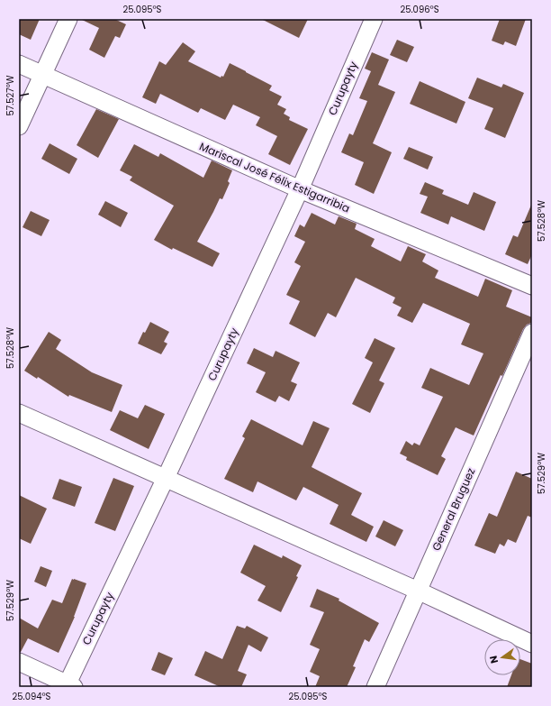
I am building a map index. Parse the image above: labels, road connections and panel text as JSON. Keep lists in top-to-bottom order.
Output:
{
  "streets": {
    "street": ["Curupayty", "Mariscal José Félix Estigarribia", "General Bruguez"]
  },
  "crossings": [
    ["Curupayty", "Mariscal José Félix Estigarribia"]
  ],
  "north": "left",
  "coordinates": [
    "25.095°S",
    "25.096°S",
    "57.527°W",
    "57.528°W",
    "57.529°W",
    "25.094°S"
  ]
}
